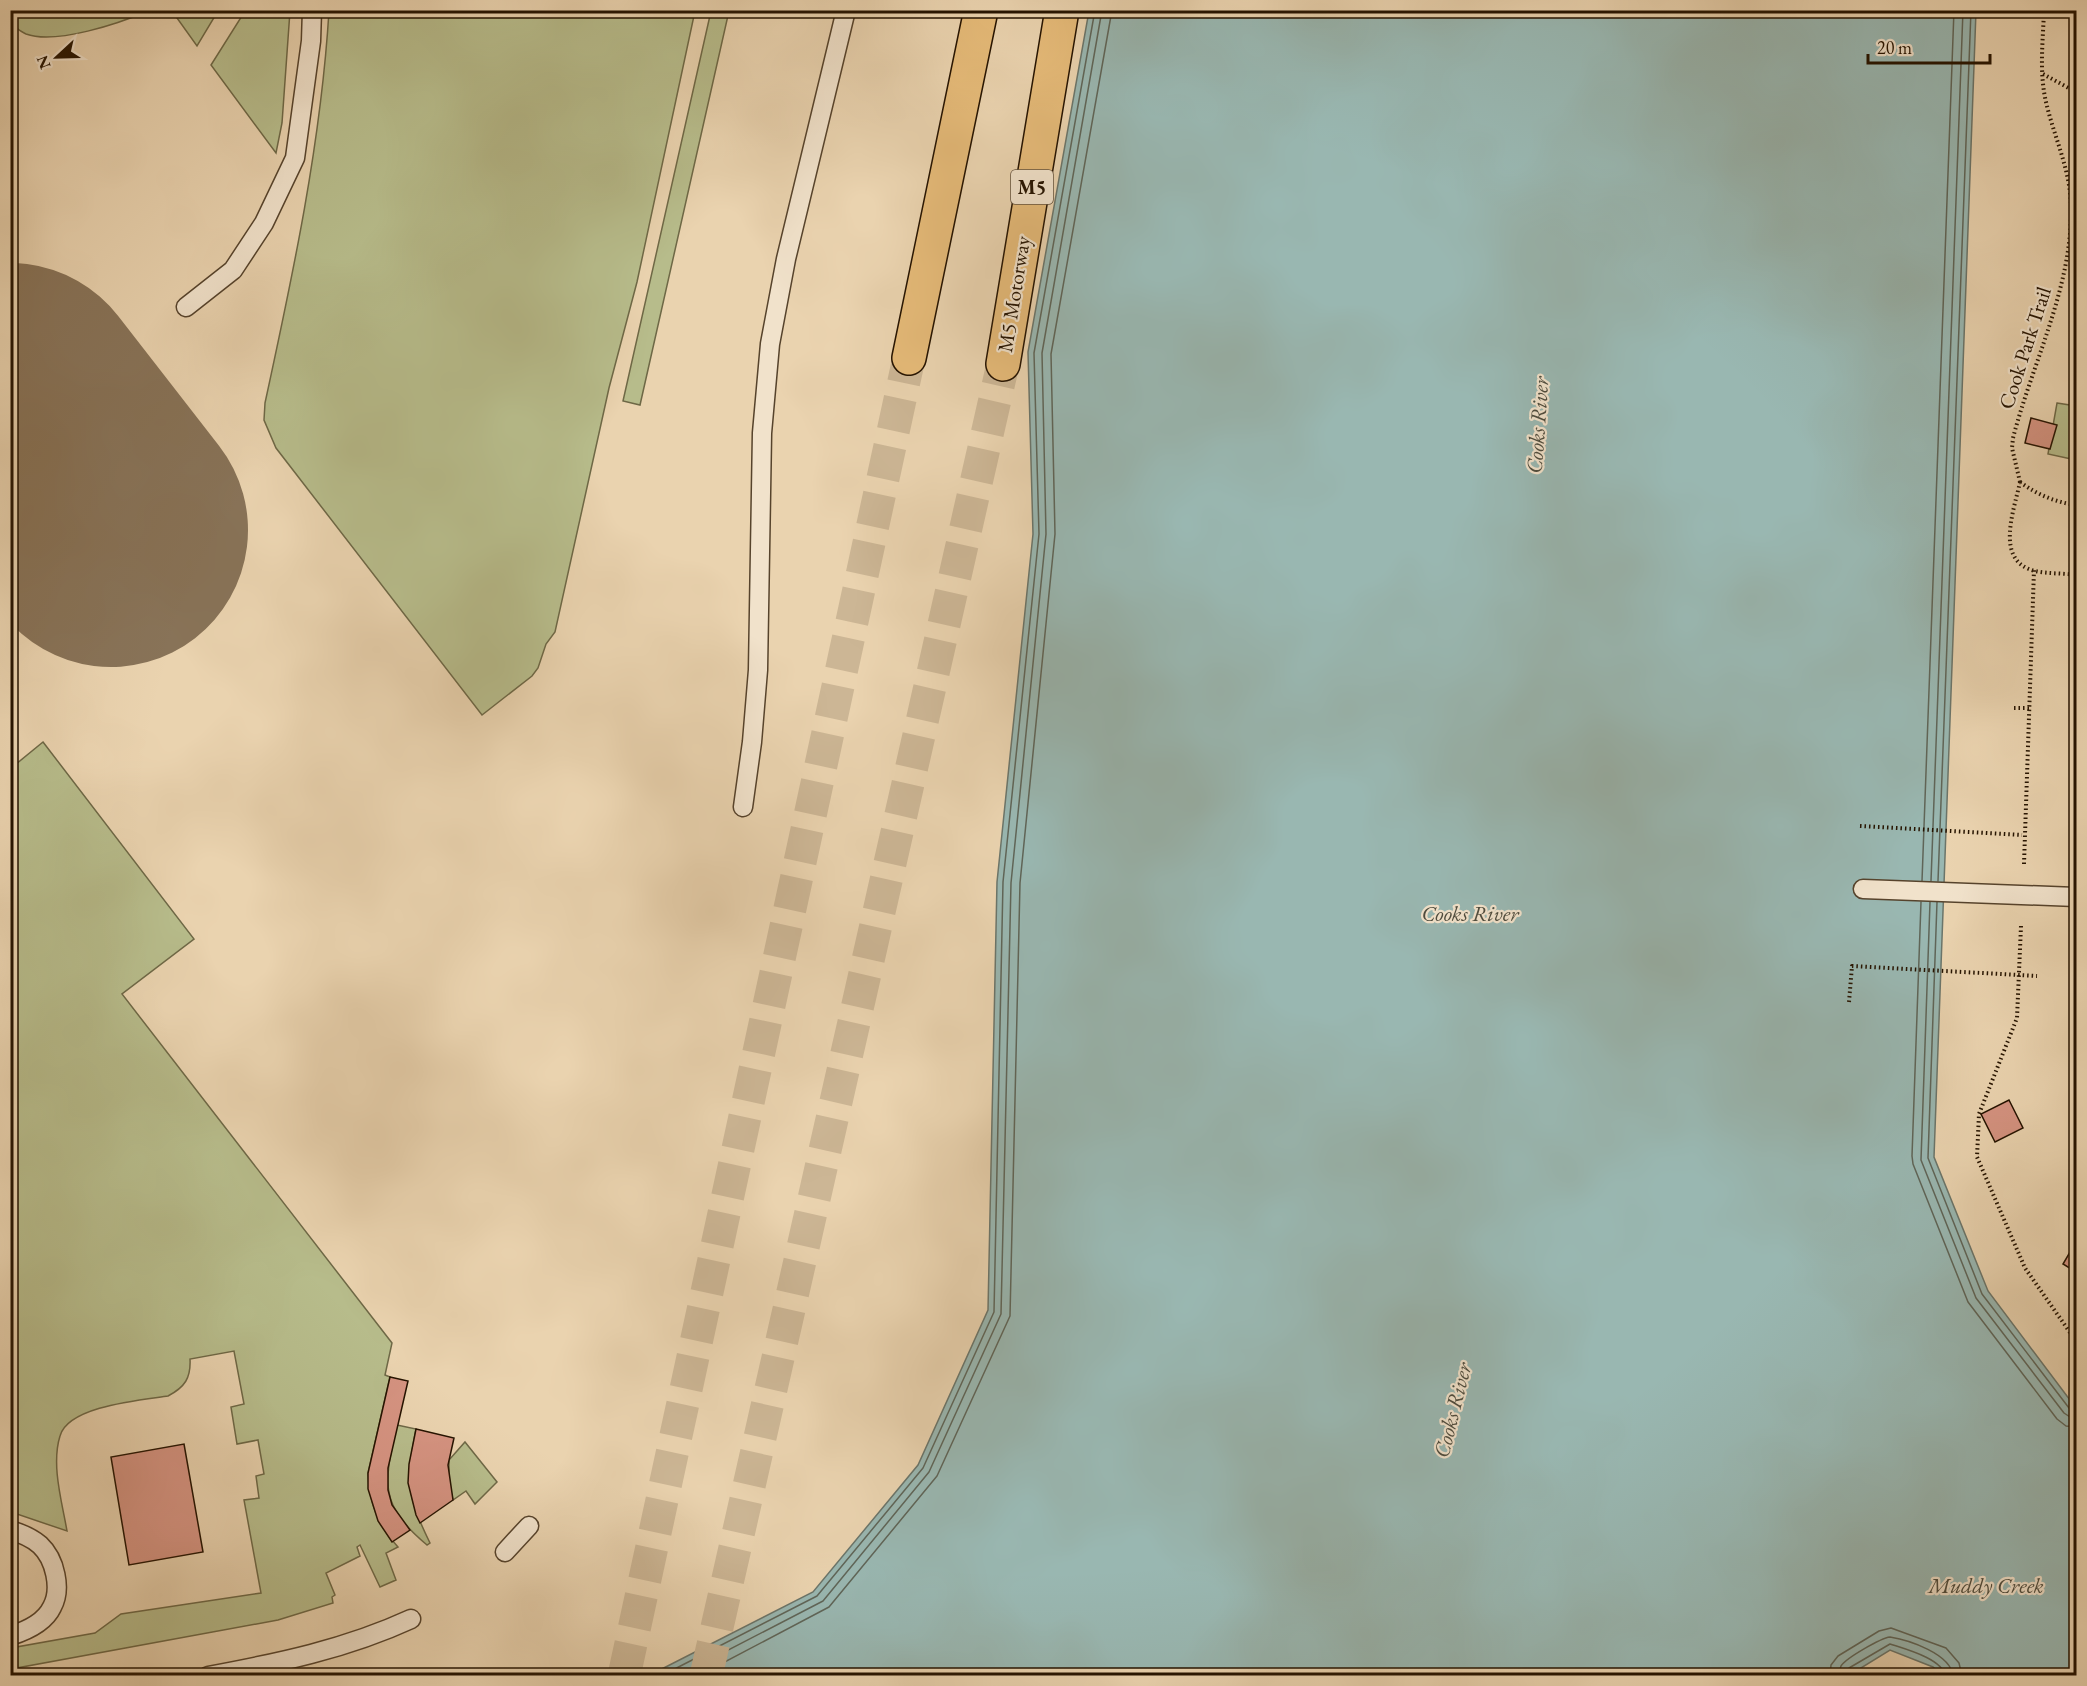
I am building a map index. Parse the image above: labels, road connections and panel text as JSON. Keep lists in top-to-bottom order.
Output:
{
  "streets": {
    "highway": ["M5", "M5 Motorway"],
    "path": ["Cook Park Trail"]
  },
  "water": ["Cooks River", "Muddy Creek"],
  "scale_bar": "20 m",
  "north": "left"
}
